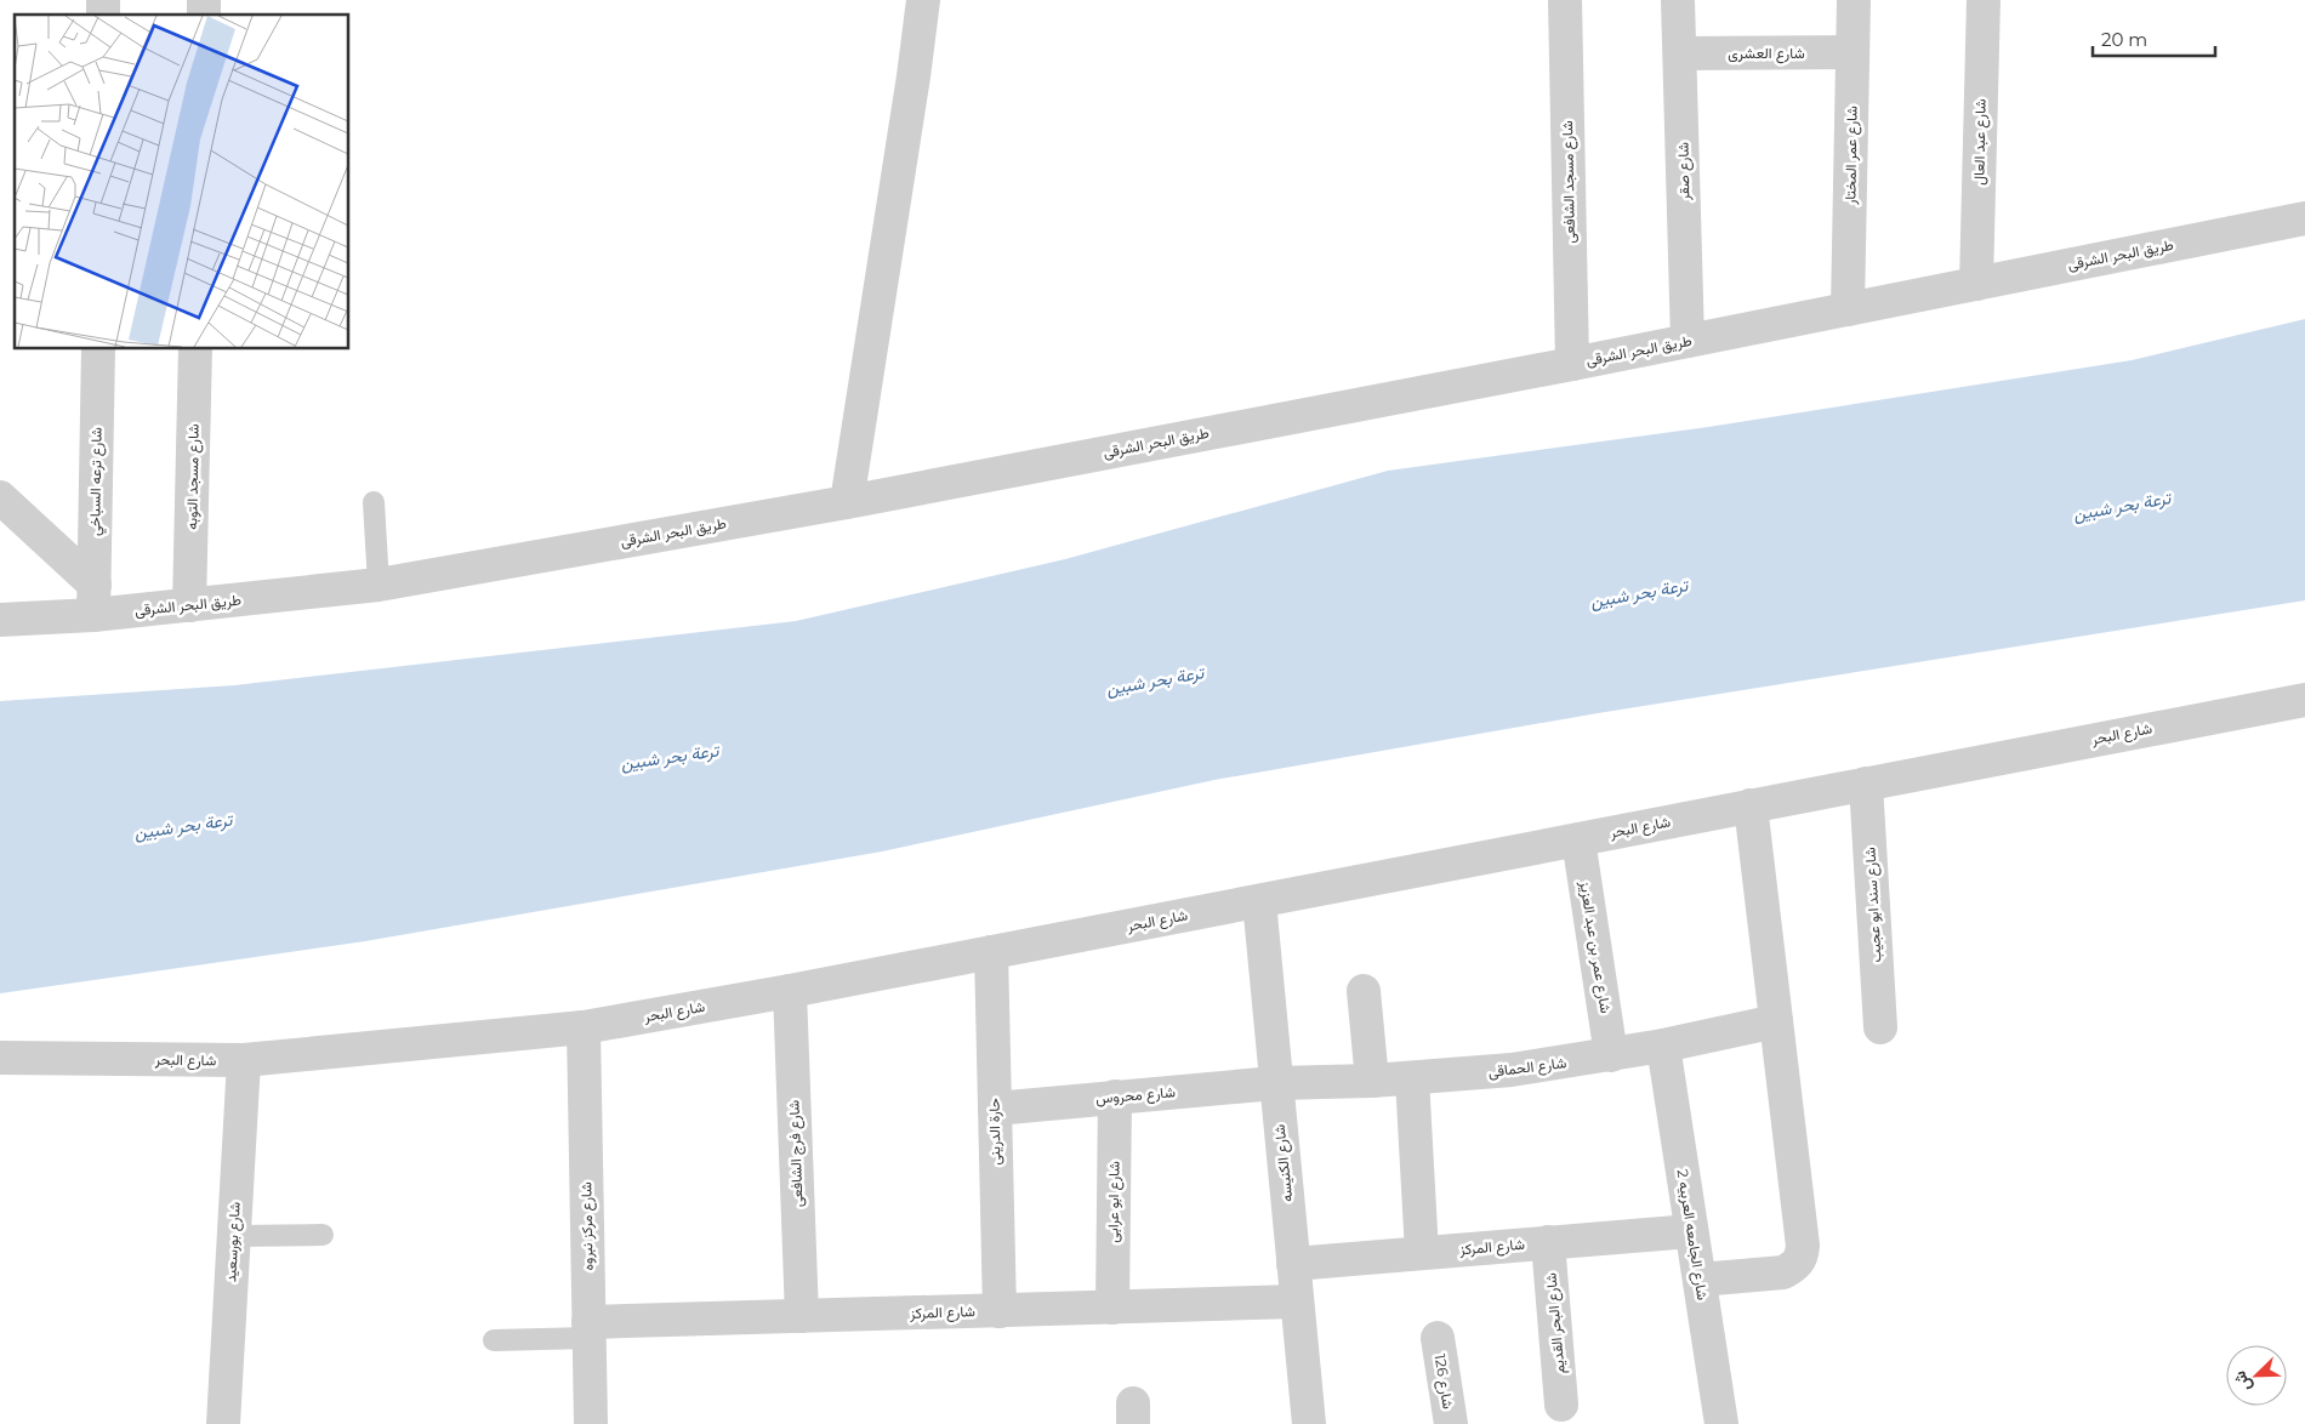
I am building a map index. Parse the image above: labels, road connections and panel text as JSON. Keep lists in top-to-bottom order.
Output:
{
  "streets": {
    "street": [
      "شارع العشرى",
      "شارع عبد العال",
      "شارع عمر المختار",
      "شارع صقر",
      "شارع مسجد الشافعى",
      "طريق البحر الشرقى",
      "شارع مسجد التوبه",
      "شارع ترعه السباخي",
      "شارع البحر",
      "شارع سند ابو عجيب",
      "شارع عمر بن عبد العزيز",
      "شارع الحماقى",
      "شارع محروس",
      "حارة الدرينى",
      "شارع فرج الشافعى",
      "شارع الكنيسه",
      "شارع ابو عرابى",
      "شارع مركز نبروه",
      "شارع الجامعه العربيه 2",
      "شارع بورسعيد",
      "شارع المركز",
      "شارع البحر القديم",
      "شارع 126"
    ]
  },
  "crossings": [
    ["شارع العشرى", "شارع عمر المختار"],
    ["شارع العشرى", "شارع صقر"],
    ["شارع عبد العال", "طريق البحر الشرقى"],
    ["شارع عمر المختار", "طريق البحر الشرقى"],
    ["شارع صقر", "طريق البحر الشرقى"],
    ["شارع مسجد الشافعى", "طريق البحر الشرقى"],
    ["طريق البحر الشرقى", "شارع مسجد التوبه"],
    ["طريق البحر الشرقى", "شارع ترعه السباخي"],
    ["شارع البحر", "شارع سند ابو عجيب"],
    ["شارع البحر", "شارع عمر بن عبد العزيز"],
    ["شارع البحر", "حارة الدرينى"],
    ["شارع البحر", "شارع فرج الشافعى"],
    ["شارع البحر", "شارع الكنيسه"],
    ["شارع البحر", "شارع مركز نبروه"],
    ["شارع البحر", "شارع بورسعيد"],
    ["شارع عمر بن عبد العزيز", "شارع الحماقى"],
    ["شارع الحماقى", "شارع محروس"],
    ["شارع الحماقى", "شارع الكنيسه"],
    ["شارع الحماقى", "شارع الجامعه العربيه 2"],
    ["شارع محروس", "حارة الدرينى"],
    ["شارع محروس", "شارع الكنيسه"],
    ["شارع محروس", "شارع ابو عرابى"],
    ["حارة الدرينى", "شارع المركز"],
    ["شارع فرج الشافعى", "شارع المركز"],
    ["شارع الكنيسه", "شارع المركز"],
    ["شارع ابو عرابى", "شارع المركز"],
    ["شارع مركز نبروه", "شارع المركز"],
    ["شارع الجامعه العربيه 2", "شارع المركز"],
    ["شارع المركز", "شارع البحر القديم"]
  ],
  "water": ["ترعة بحر شبين"],
  "scale_bar": "20 m",
  "north": "bottom left"
}
